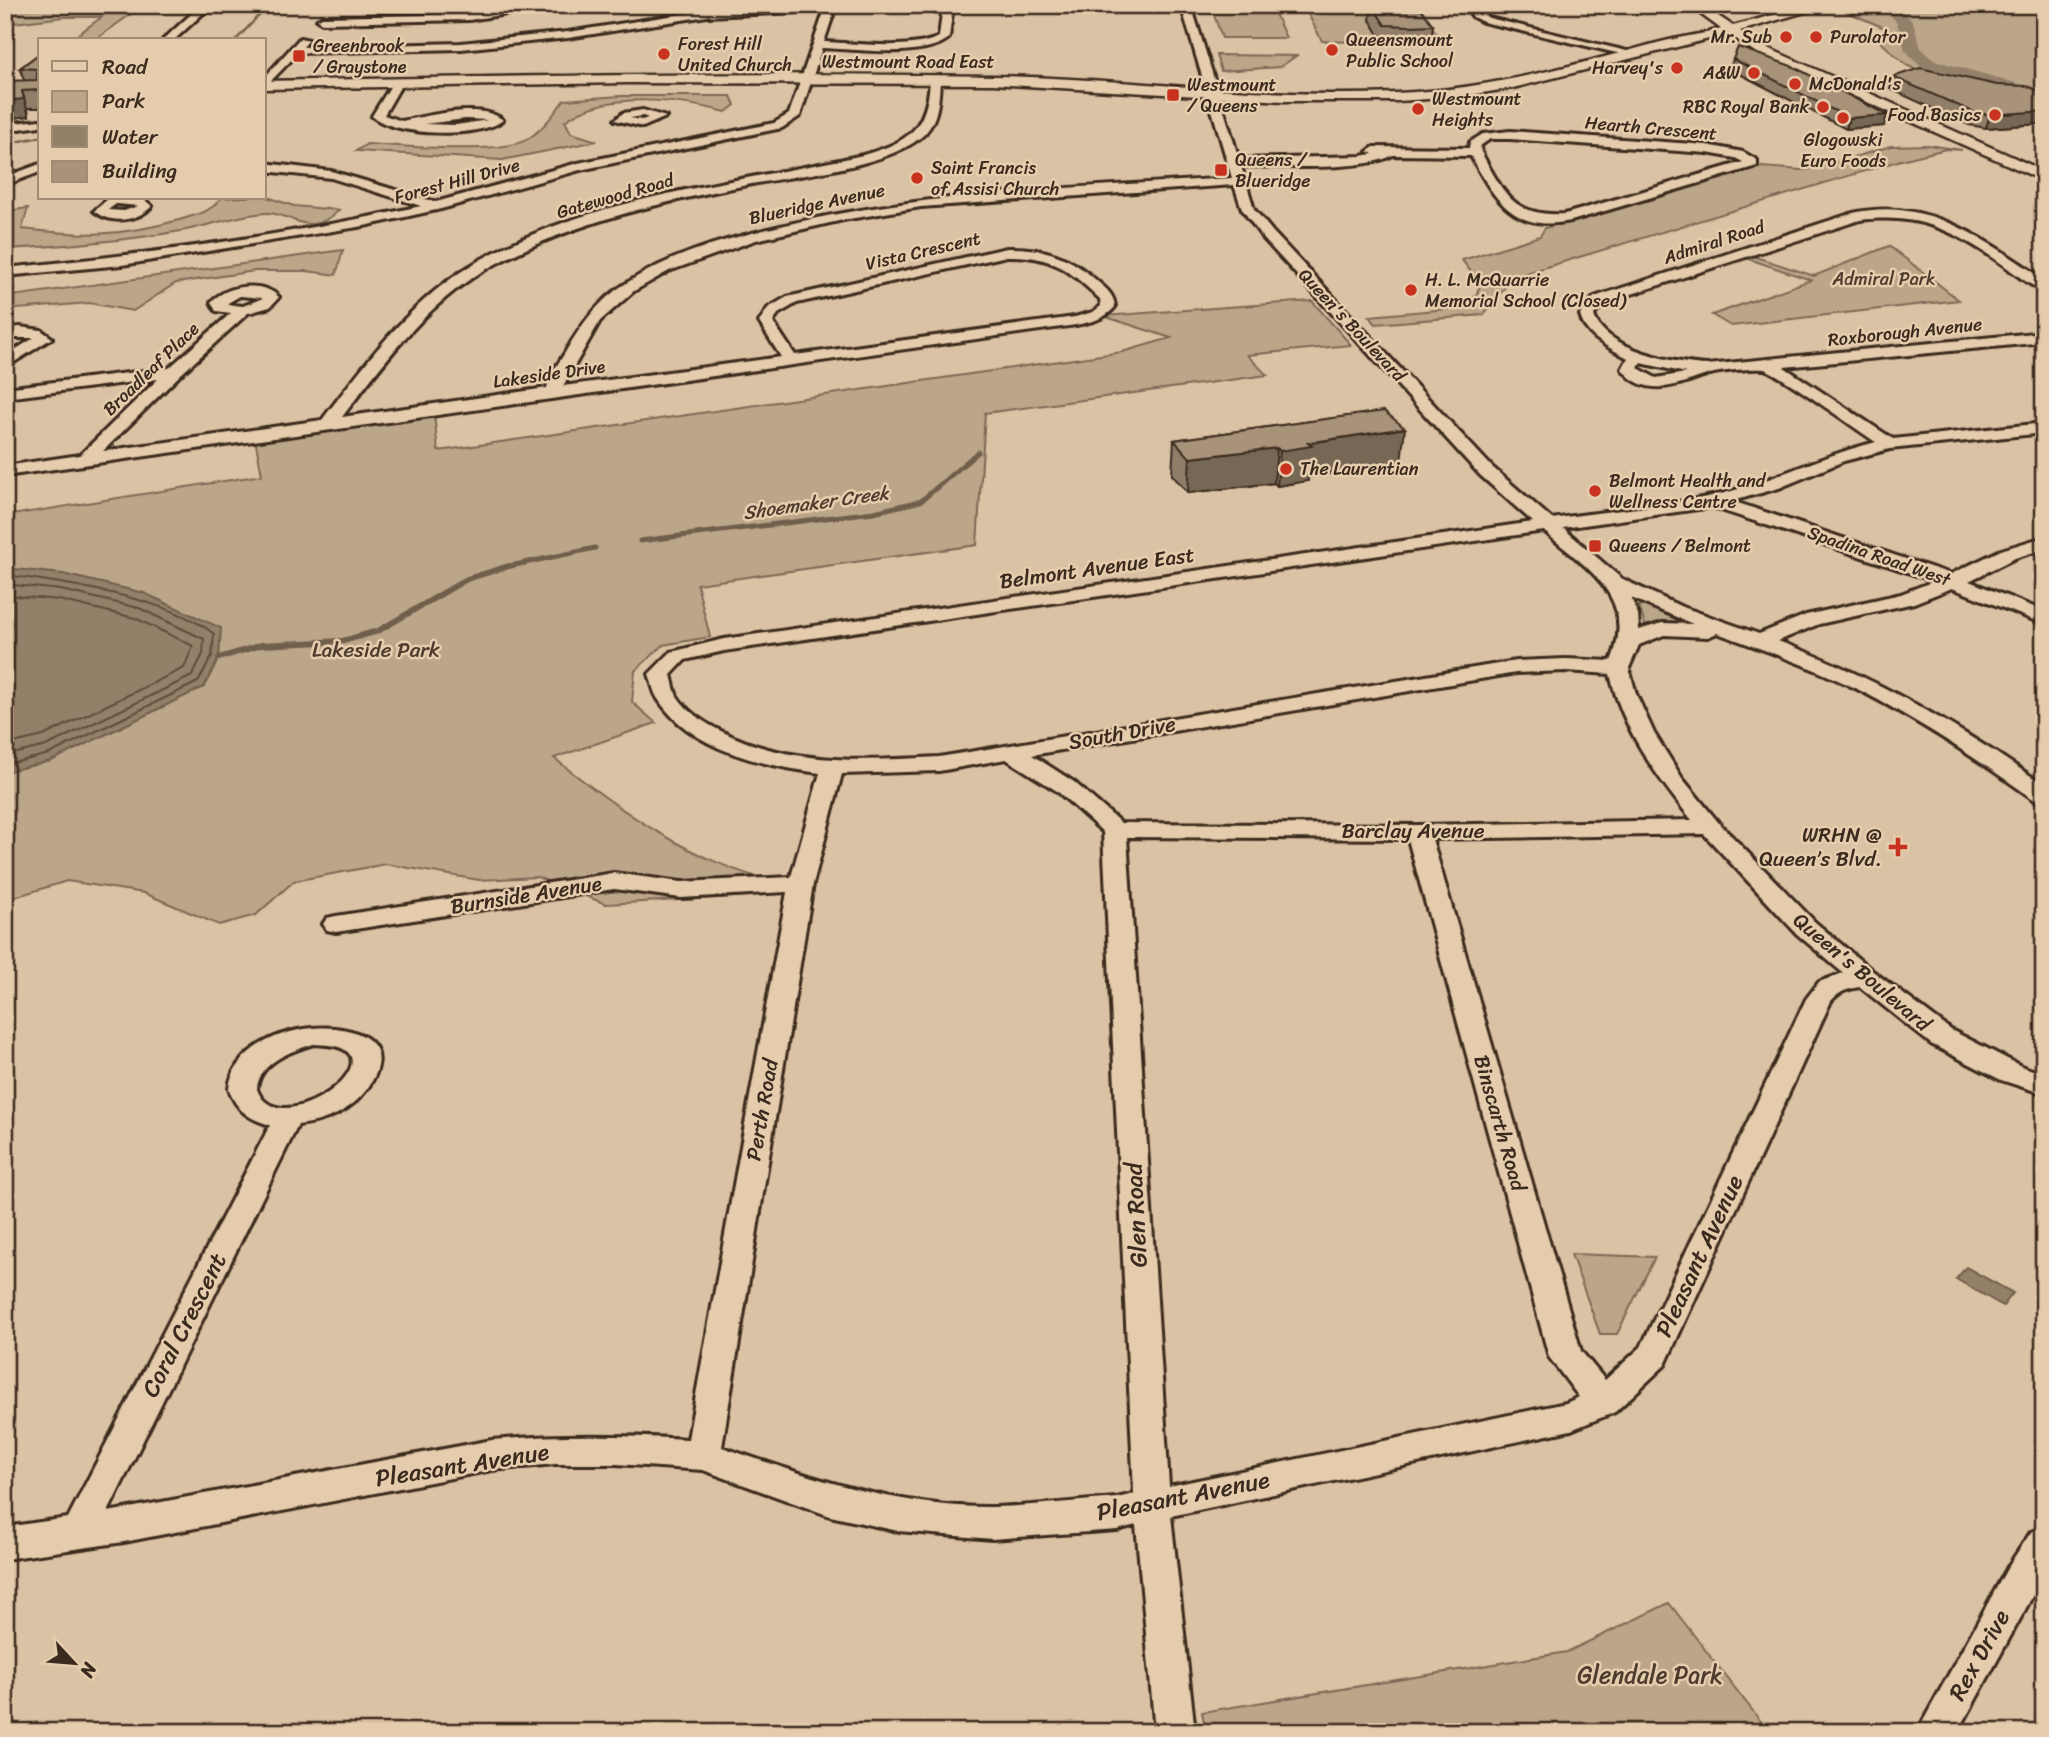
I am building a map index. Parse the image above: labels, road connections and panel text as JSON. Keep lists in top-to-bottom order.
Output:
{
  "streets": {
    "main road": ["Westmount Road East"],
    "street": [
      "Hearth Crescent",
      "Forest Hill Drive",
      "Gatewood Road",
      "Blueridge Avenue",
      "Admiral Road",
      "Vista Crescent",
      "Queen's Boulevard",
      "Roxborough Avenue",
      "Broadleaf Place",
      "Lakeside Drive",
      "Spadina Road West",
      "Belmont Avenue East",
      "South Drive",
      "Barclay Avenue",
      "Burnside Avenue",
      "Perth Road",
      "Binscarth Road",
      "Glen Road",
      "Pleasant Avenue",
      "Coral Crescent",
      "Rex Drive"
    ]
  },
  "crossings": [
    ["Westmount Road East", "Forest Hill Drive"],
    ["Westmount Road East", "Gatewood Road"],
    ["Westmount Road East", "Queen's Boulevard"],
    ["Gatewood Road", "Lakeside Drive"],
    ["Blueridge Avenue", "Queen's Boulevard"],
    ["Blueridge Avenue", "Lakeside Drive"],
    ["Admiral Road", "Roxborough Avenue"],
    ["Vista Crescent", "Lakeside Drive"],
    ["Queen's Boulevard", "Belmont Avenue East"],
    ["Queen's Boulevard", "South Drive"],
    ["Queen's Boulevard", "Barclay Avenue"],
    ["Queen's Boulevard", "Pleasant Avenue"],
    ["Broadleaf Place", "Lakeside Drive"],
    ["Spadina Road West", "Belmont Avenue East"],
    ["Belmont Avenue East", "South Drive"],
    ["South Drive", "Perth Road"],
    ["Barclay Avenue", "Binscarth Road"],
    ["Barclay Avenue", "Glen Road"],
    ["Burnside Avenue", "Perth Road"],
    ["Perth Road", "Pleasant Avenue"],
    ["Binscarth Road", "Pleasant Avenue"],
    ["Glen Road", "Pleasant Avenue"],
    ["Pleasant Avenue", "Coral Crescent"]
  ],
  "water": ["Shoemaker Creek"],
  "parks": ["Admiral Park", "Lakeside Park", "Glendale Park"],
  "places": {
    "other": [
      "Mr. Sub",
      "Purolator",
      "Queensmount Public School",
      "Forest Hill United Church",
      "Harvey's",
      "A&W",
      "McDonald's",
      "RBC Royal Bank",
      "Westmount Heights",
      "Food Basics",
      "Glogowski Euro Foods",
      "Saint Francis of Assisi Church",
      "H. L. McQuarrie Memorial School (Closed)",
      "The Laurentian",
      "Belmont Health and Wellness Centre"
    ],
    "transit": [
      "Greenbrook / Graystone",
      "Westmount / Queens",
      "Queens / Blueridge",
      "Queens / Belmont"
    ],
    "health": ["WRHN @ Queen’s Blvd."]
  },
  "legend": [
    "Road",
    "Park",
    "Water",
    "Building"
  ],
  "north": "bottom right"
}
